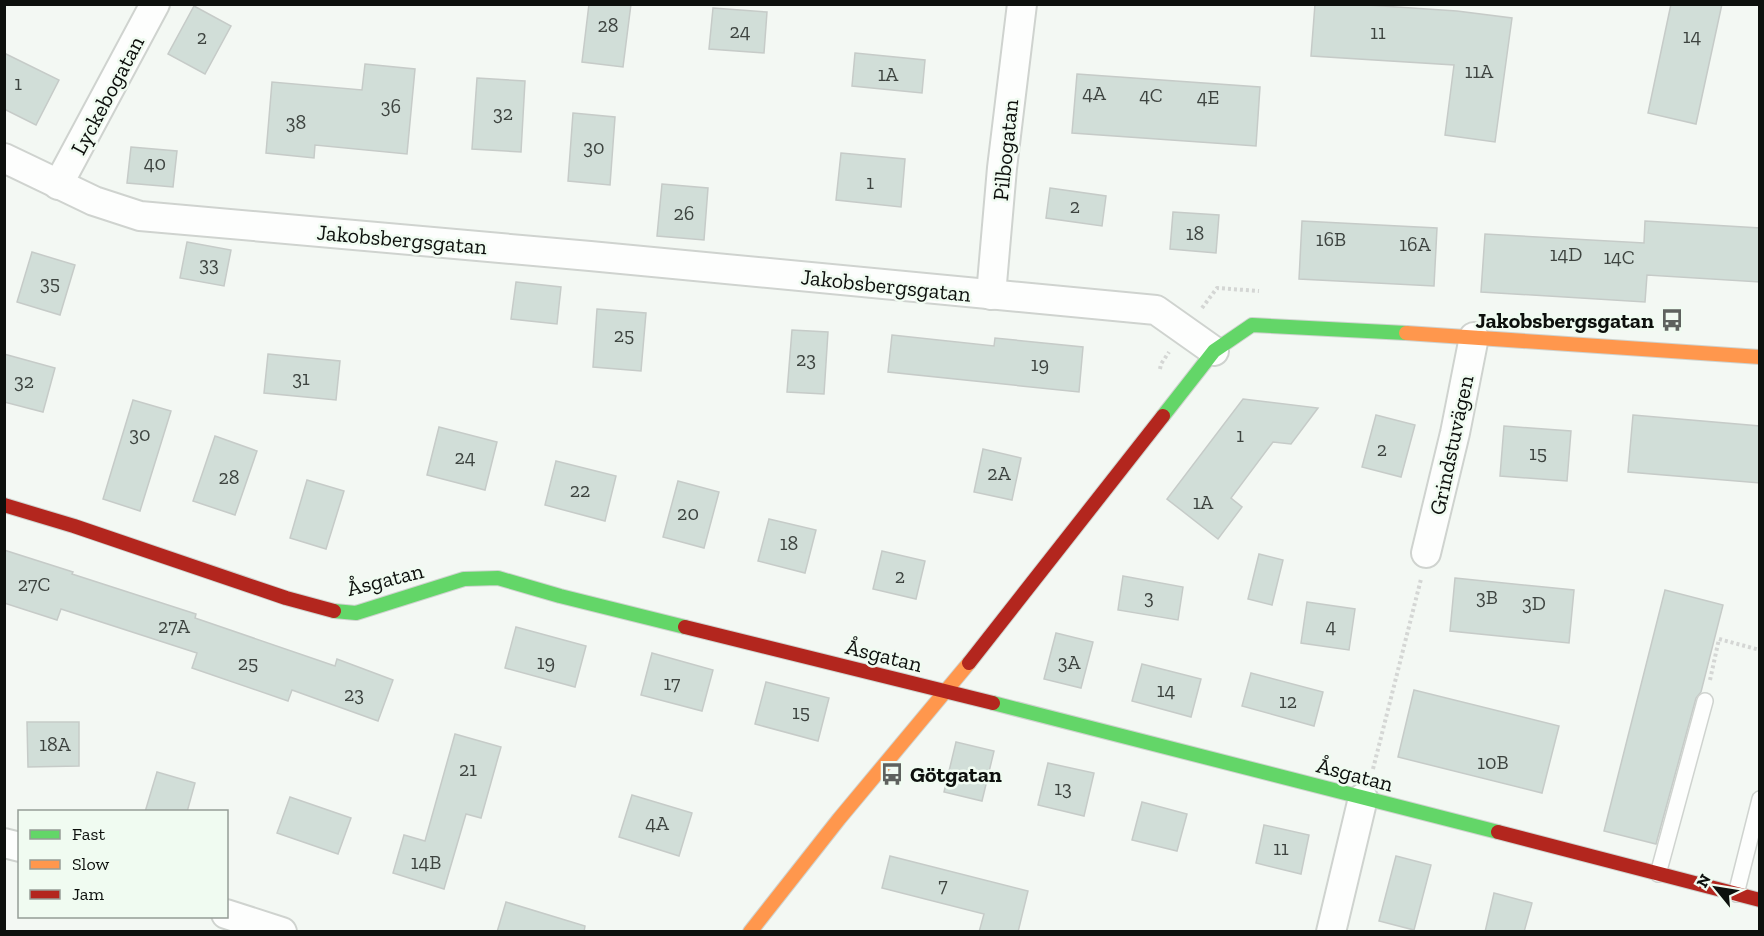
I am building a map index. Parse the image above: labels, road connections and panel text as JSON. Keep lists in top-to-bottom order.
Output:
{
  "streets": {
    "street": [
      "Lyckebogatan",
      "Pilbogatan",
      "Jakobsbergsgatan",
      "Grindstuvägen",
      "Åsgatan"
    ]
  },
  "crossings": [
    ["Lyckebogatan", "Jakobsbergsgatan"],
    ["Pilbogatan", "Jakobsbergsgatan"]
  ],
  "places": {
    "bus stop": ["Jakobsbergsgatan", "Götgatan"]
  },
  "house_numbers": [
    "28",
    "24",
    "11",
    "14",
    "2",
    "11A",
    "1A",
    "1",
    "4A",
    "4C",
    "4E",
    "36",
    "32",
    "38",
    "30",
    "40",
    "1",
    "2",
    "26",
    "18",
    "16B",
    "16A",
    "14D",
    "14C",
    "33",
    "35",
    "25",
    "23",
    "19",
    "31",
    "32",
    "30",
    "1",
    "2",
    "15",
    "24",
    "2A",
    "28",
    "22",
    "1A",
    "20",
    "18",
    "2",
    "27C",
    "3",
    "3B",
    "3D",
    "27A",
    "4",
    "19",
    "3A",
    "25",
    "17",
    "14",
    "23",
    "12",
    "15",
    "18A",
    "10B",
    "21",
    "13",
    "4A",
    "11",
    "14B",
    "7"
  ],
  "legend": ["Fast", "Slow", "Jam"],
  "north": "top left"
}
